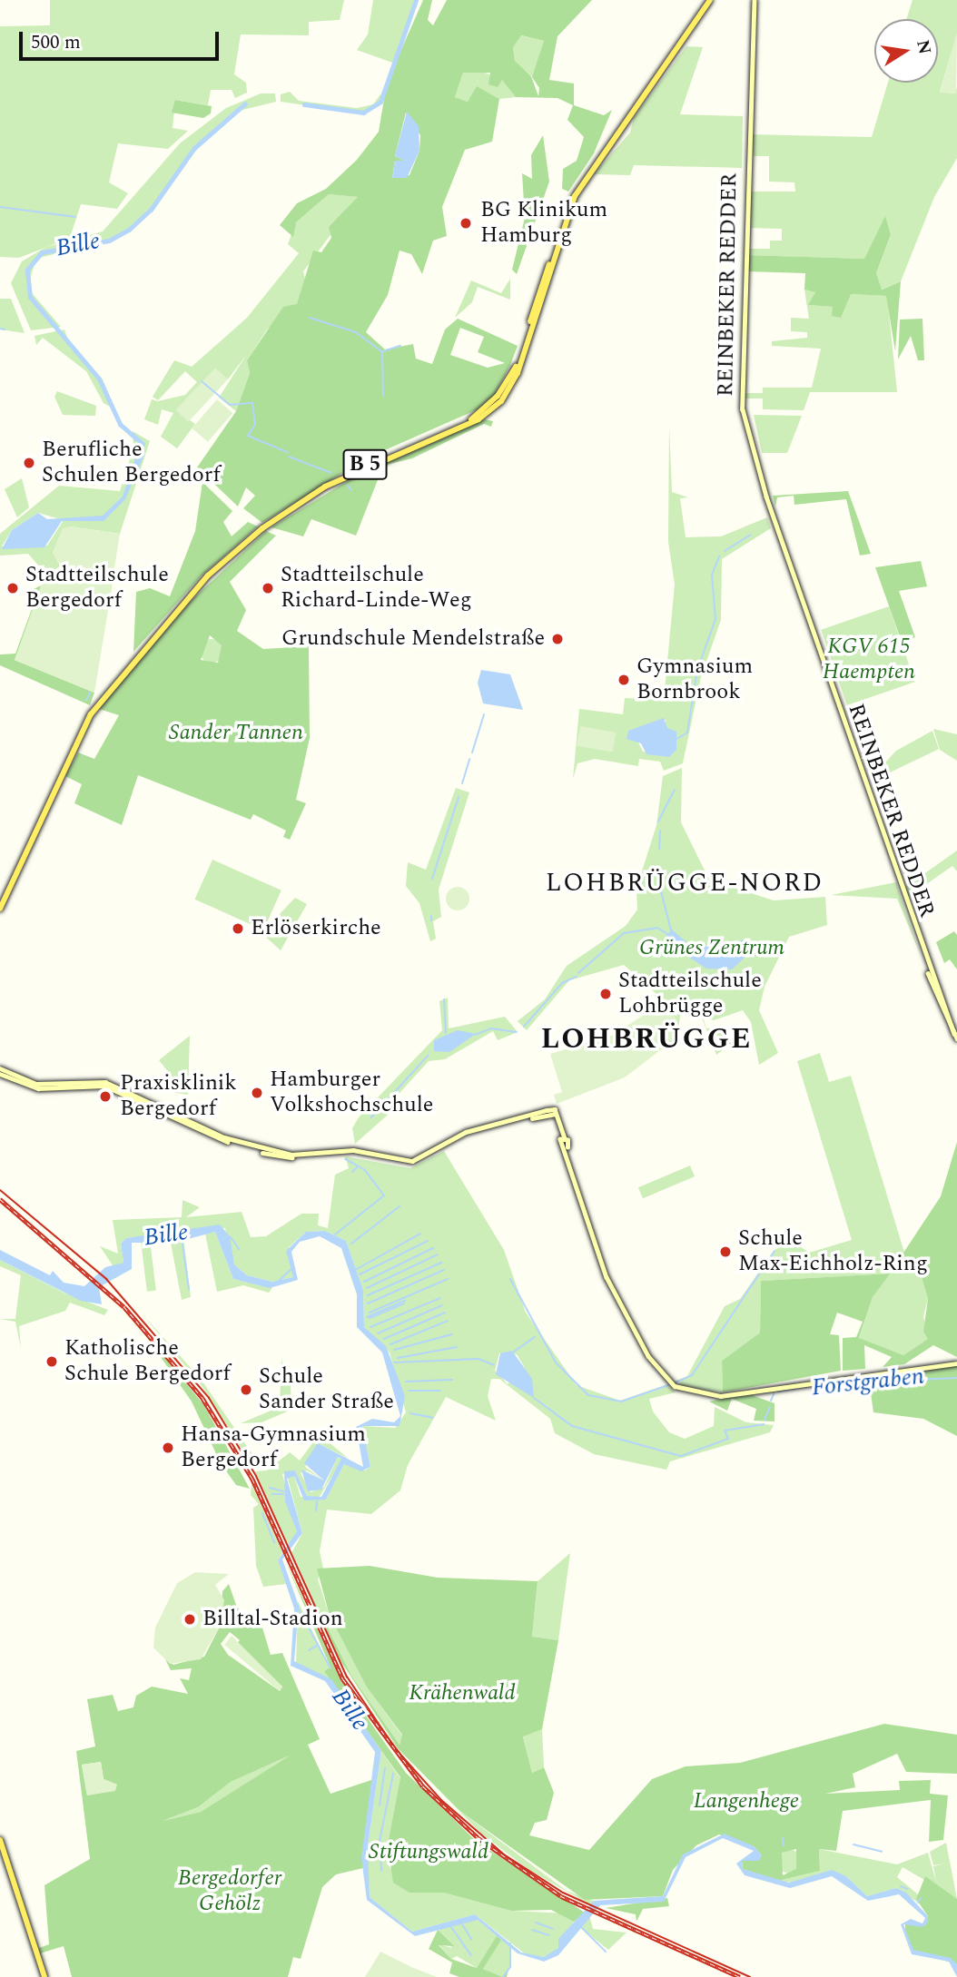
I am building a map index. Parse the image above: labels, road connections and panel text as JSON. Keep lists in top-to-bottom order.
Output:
{
  "streets": {
    "main road": ["REINBEKER REDDER", "B 5"]
  },
  "districts": ["LOHBRÜGGE-NORD", "LOHBRÜGGE"],
  "water": ["Bille", "Forstgraben"],
  "parks": [
    "KGV 615 Haempten",
    "Sander Tannen",
    "Grünes Zentrum",
    "Krähenwald",
    "Langenhege",
    "Stiftungswald",
    "Bergedorfer Gehölz"
  ],
  "places": [
    "BG Klinikum Hamburg",
    "Berufliche Schulen Bergedorf",
    "Stadtteilschule Bergedorf",
    "Stadtteilschule Richard-Linde-Weg",
    "Grundschule Mendelstraße",
    "Gymnasium Bornbrook",
    "Erlöserkirche",
    "Stadtteilschule Lohbrügge",
    "Hamburger Volkshochschule",
    "Praxisklinik Bergedorf",
    "Schule Max-Eichholz-Ring",
    "Katholische Schule Bergedorf",
    "Schule Sander Straße",
    "Hansa-Gymnasium Bergedorf",
    "Billtal-Stadion"
  ],
  "scale_bar": "500 m",
  "north": "right"
}
